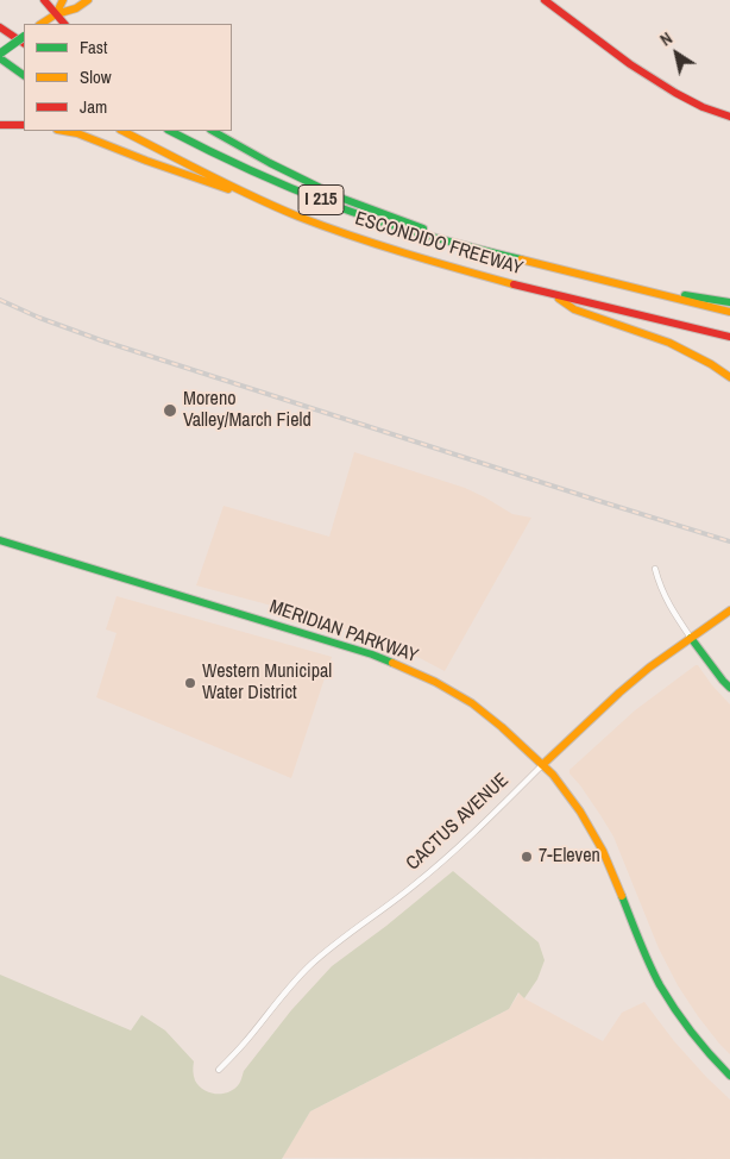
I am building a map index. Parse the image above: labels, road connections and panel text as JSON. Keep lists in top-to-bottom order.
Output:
{
  "streets": {
    "main road": [
      "I 215",
      "ESCONDIDO FREEWAY",
      "MERIDIAN PARKWAY",
      "CACTUS AVENUE"
    ]
  },
  "crossings": [
    ["MERIDIAN PARKWAY", "CACTUS AVENUE"]
  ],
  "places": ["Moreno Valley/March Field", "Western Municipal Water District", "7-Eleven"],
  "legend": ["Fast", "Slow", "Jam"],
  "north": "top left"
}
